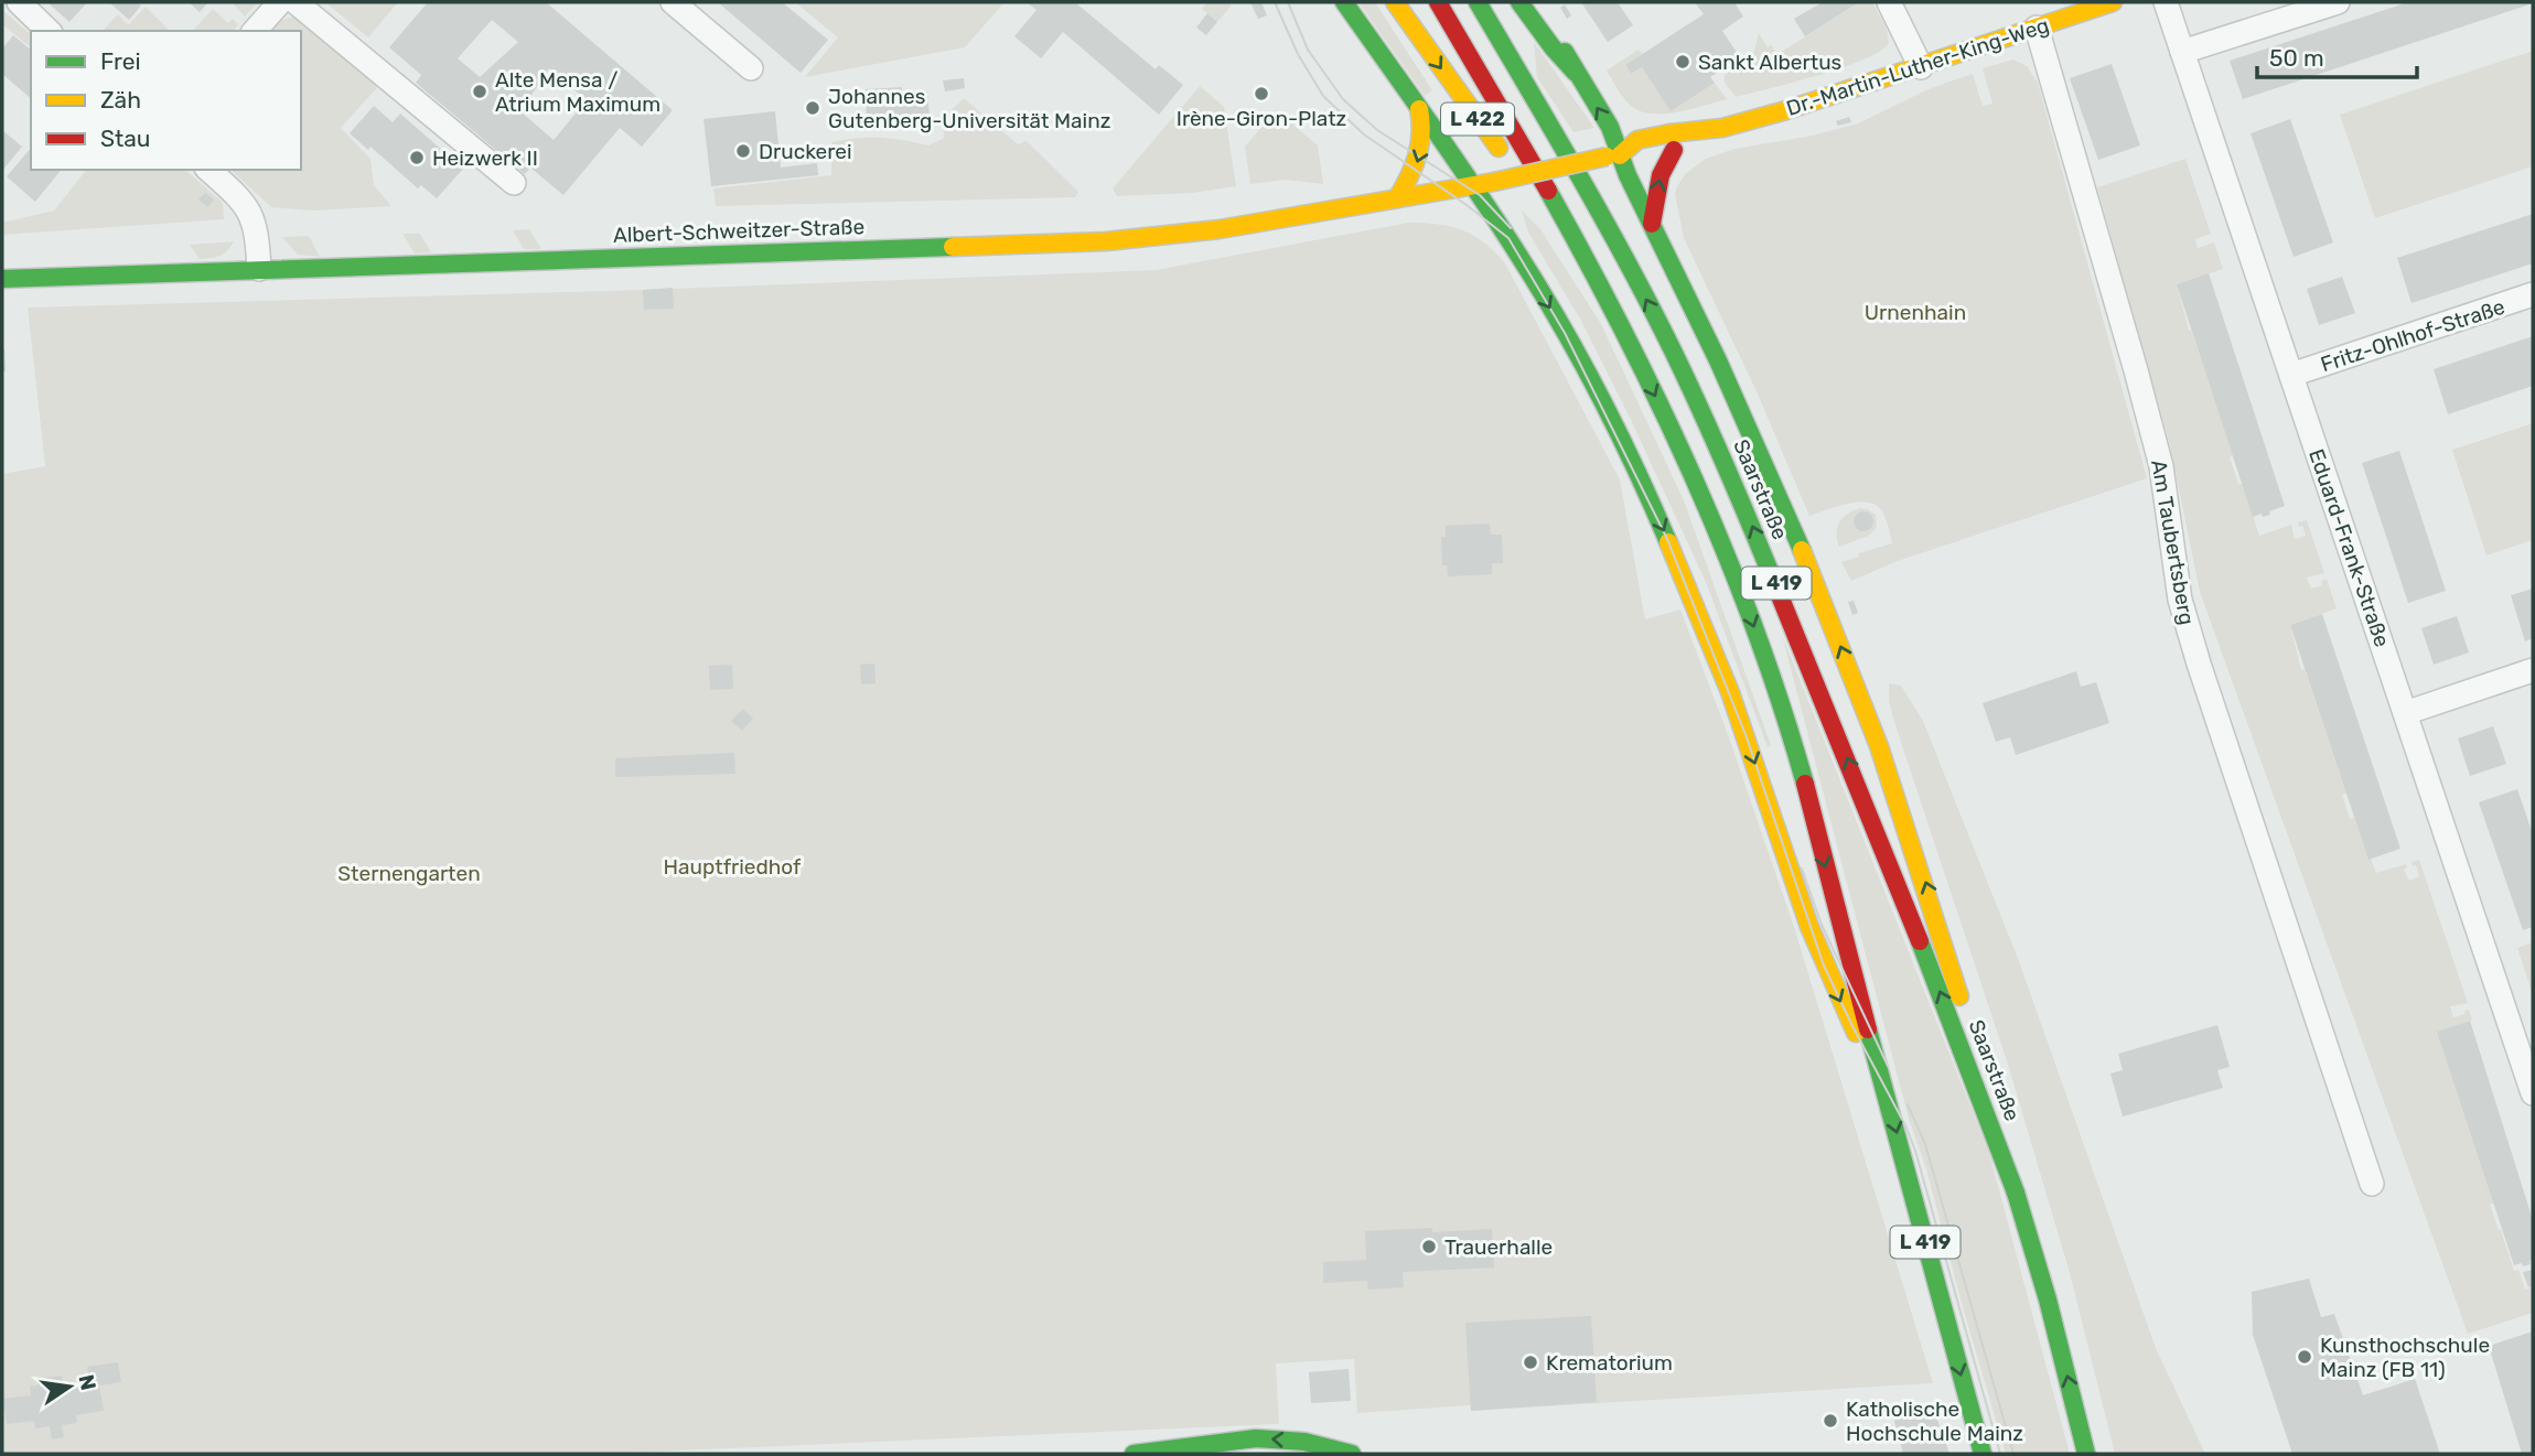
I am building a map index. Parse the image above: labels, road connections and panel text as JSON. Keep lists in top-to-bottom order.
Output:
{
  "streets": {
    "main road": [
      "Dr.-Martin-Luther-King-Weg",
      "L 422",
      "Albert-Schweitzer-Straße",
      "Saarstraße",
      "L 419"
    ],
    "street": ["Fritz-Ohlhof-Straße", "Am Taubertsberg", "Eduard-Frank-Straße"]
  },
  "crossings": [
    ["Dr.-Martin-Luther-King-Weg", "Albert-Schweitzer-Straße"],
    ["Dr.-Martin-Luther-King-Weg", "Saarstraße"],
    ["Dr.-Martin-Luther-King-Weg", "Am Taubertsberg"],
    ["L 422", "L 419"],
    ["Albert-Schweitzer-Straße", "Saarstraße"],
    ["Fritz-Ohlhof-Straße", "Eduard-Frank-Straße"]
  ],
  "parks": ["Urnenhain", "Hauptfriedhof", "Sternengarten"],
  "places": [
    "Sankt Albertus",
    "Alte Mensa / Atrium Maximum",
    "Irène-Giron-Platz",
    "Johannes Gutenberg-Universität Mainz",
    "Druckerei",
    "Heizwerk II",
    "Trauerhalle",
    "Kunsthochschule Mainz (FB 11)",
    "Krematorium",
    "Katholische Hochschule Mainz"
  ],
  "legend": ["Frei", "Zäh", "Stau"],
  "scale_bar": "50 m",
  "north": "right"
}
